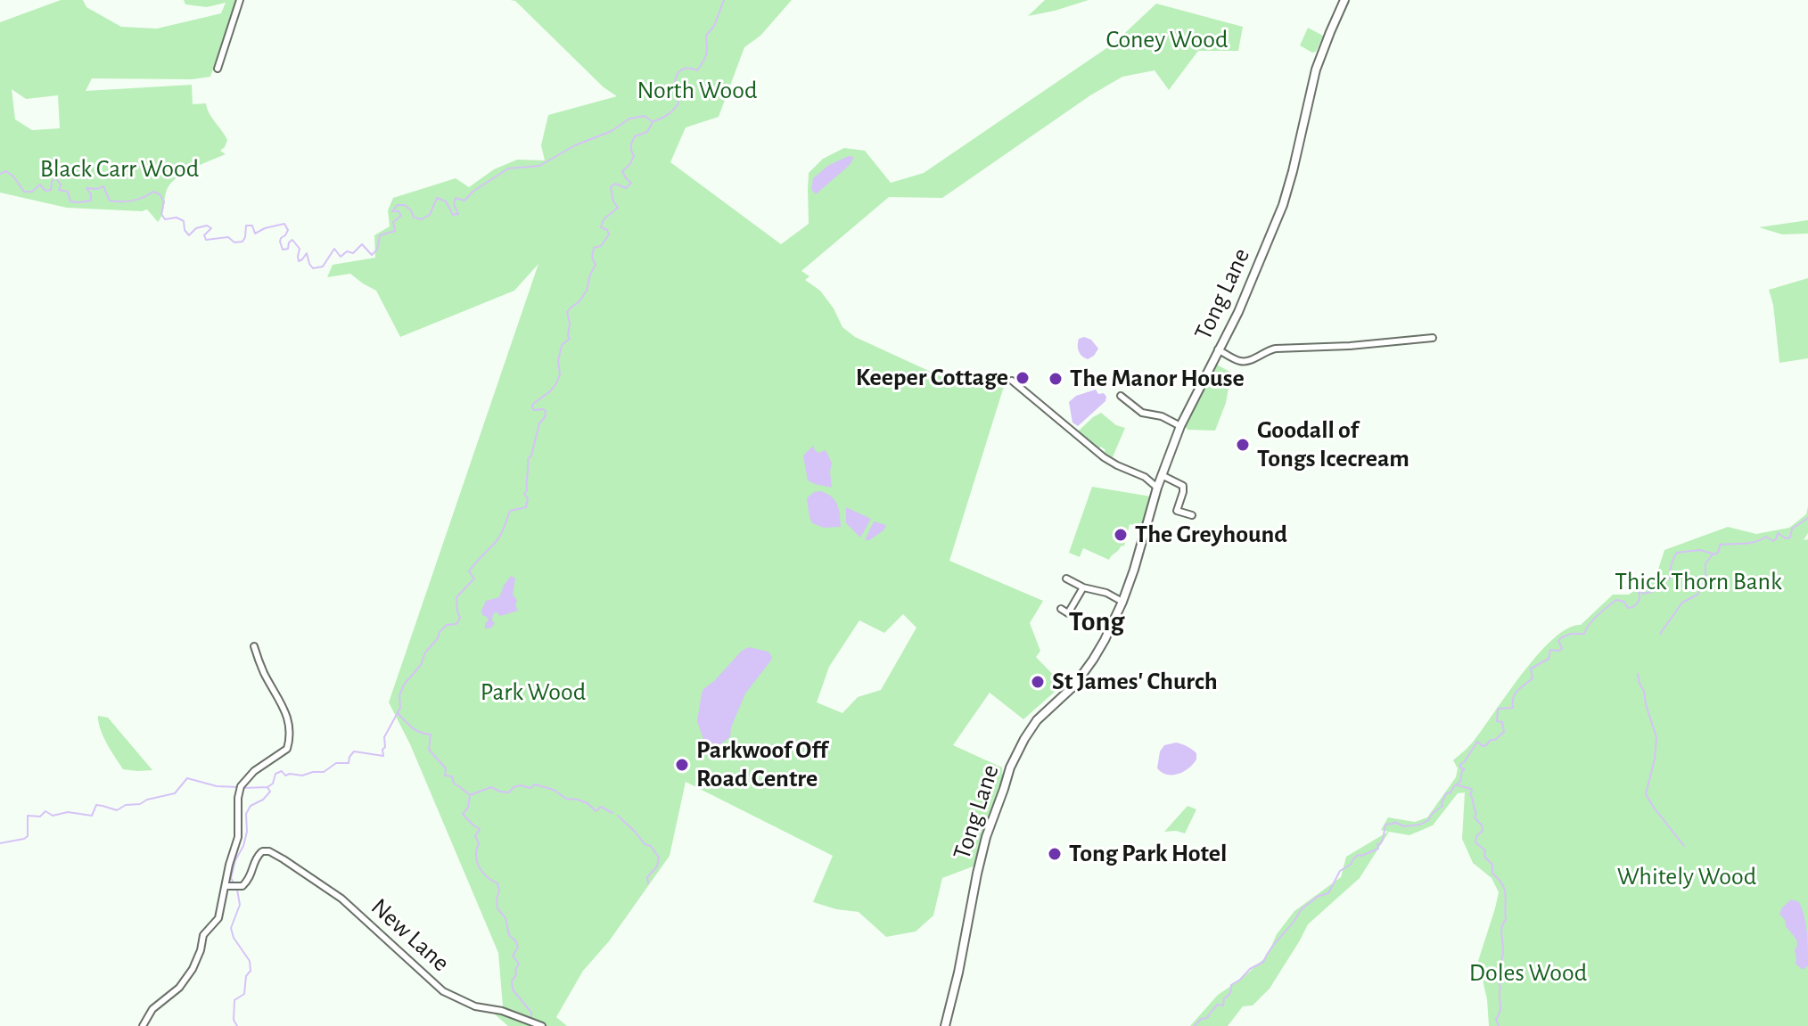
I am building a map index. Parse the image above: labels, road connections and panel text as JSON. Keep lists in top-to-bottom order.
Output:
{
  "streets": {
    "street": ["Tong Lane", "New Lane"]
  },
  "districts": ["Tong"],
  "parks": [
    "Coney Wood",
    "North Wood",
    "Black Carr Wood",
    "Thick Thorn Bank",
    "Park Wood",
    "Whitely Wood",
    "Doles Wood"
  ],
  "places": [
    "Keeper Cottage",
    "The Manor House",
    "Goodall of Tongs Icecream",
    "The Greyhound",
    "St James' Church",
    "Parkwoof Off Road Centre",
    "Tong Park Hotel"
  ]
}
